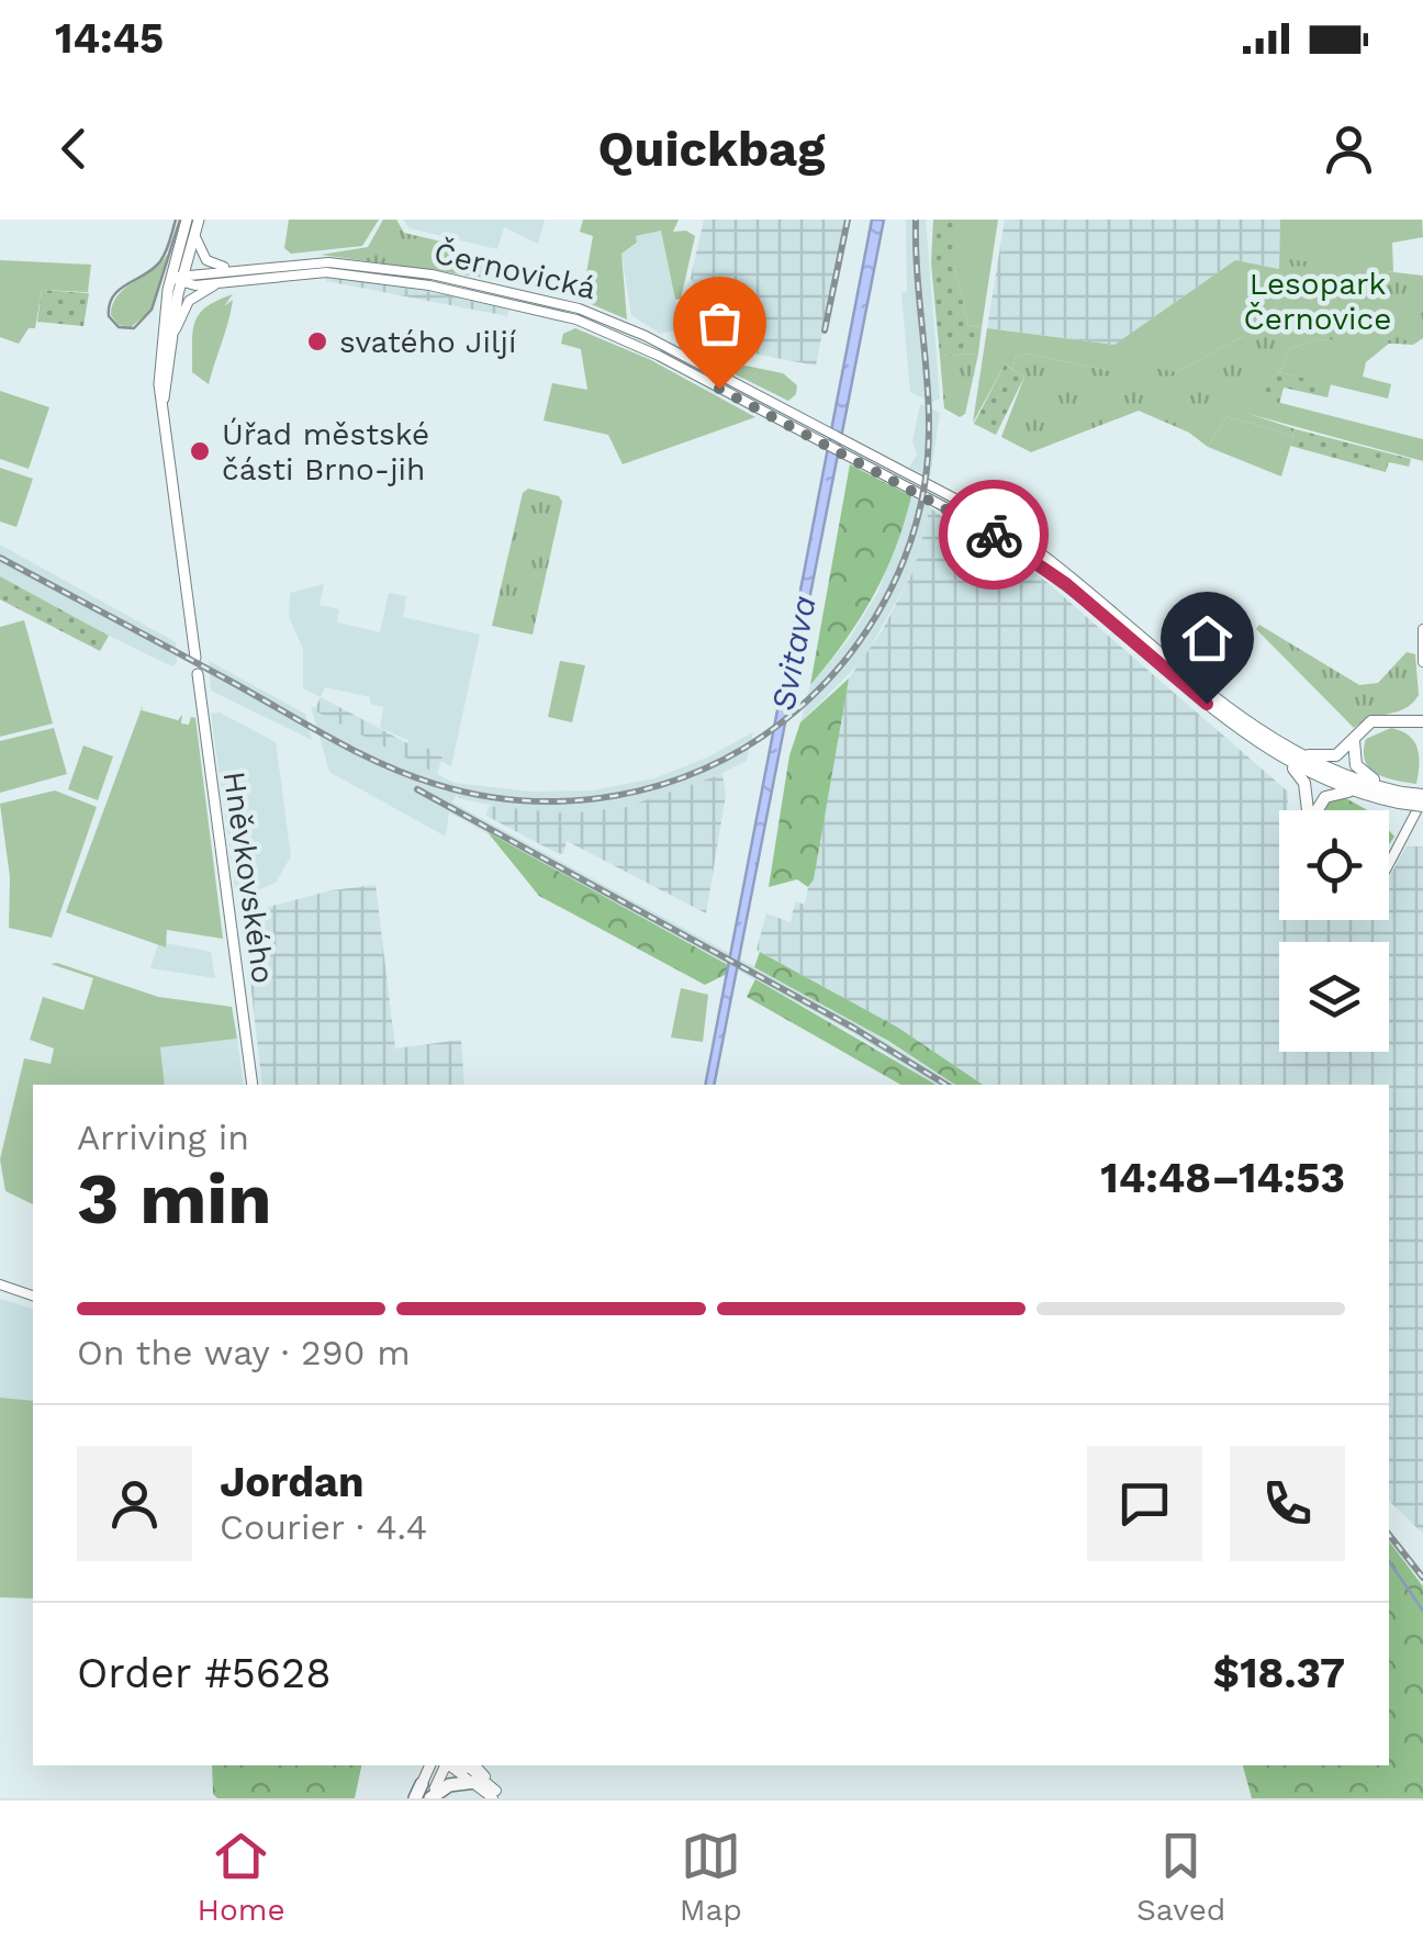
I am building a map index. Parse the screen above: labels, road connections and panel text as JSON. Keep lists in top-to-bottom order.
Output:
{
  "streets": {
    "main road": ["Černovická", "Hněvkovského"]
  },
  "water": ["Svitava"],
  "parks": ["Lesopark Černovice"],
  "places": ["svatého Jiljí", "Úřad městské části Brno-jih"],
  "page": {
    "status": "14:45",
    "header": "Quickbag",
    "heading": ["3 min", "Arriving in", "14:48–14:53"],
    "panel": [
      "Jordan",
      "Courier · 4.4",
      "Order #5628",
      "$18.37"
    ],
    "bar": "On the way · 290 m",
    "tabs": ["Home", "Map", "Saved"]
  }
}
